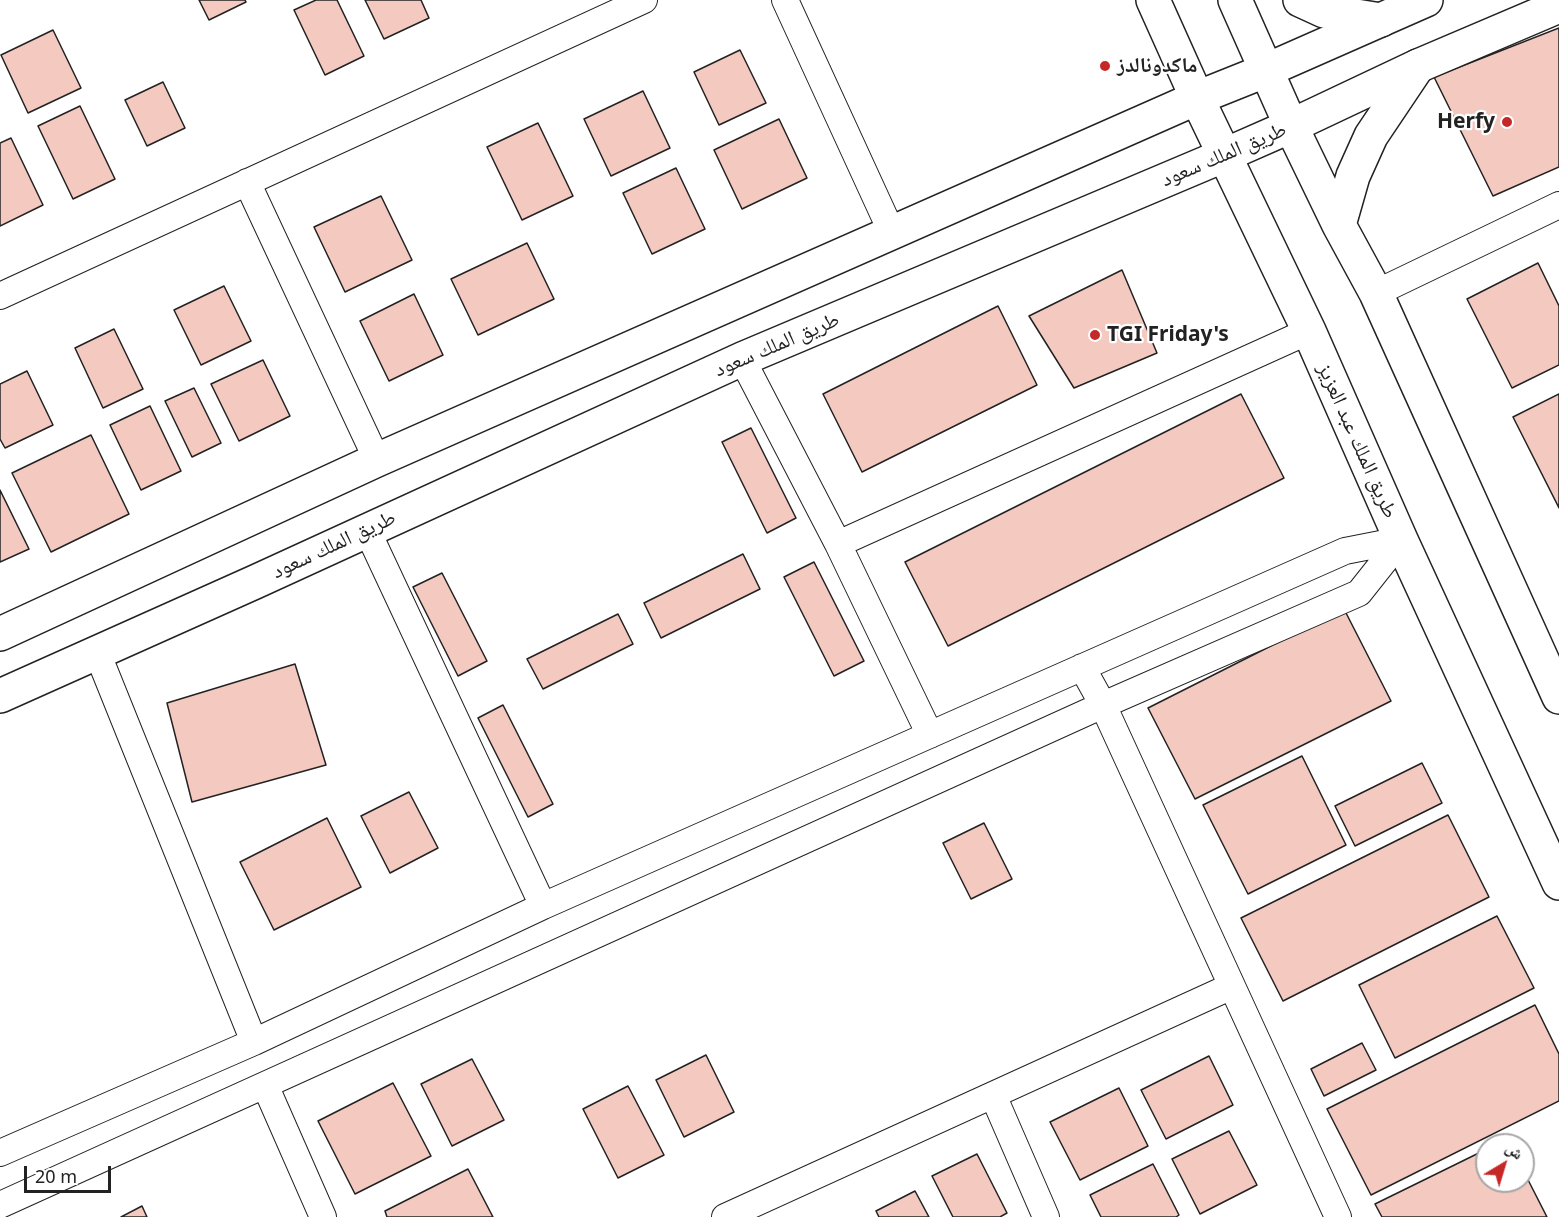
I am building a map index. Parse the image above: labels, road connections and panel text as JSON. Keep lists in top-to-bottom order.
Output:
{
  "streets": {
    "main road": ["طريق الملك سعود", "طريق الملك عبد العزيز"]
  },
  "crossings": [
    ["طريق الملك سعود", "طريق الملك عبد العزيز"]
  ],
  "places": ["ماكدونالدز", "Herfy", "TGI Friday's"],
  "scale_bar": "20 m",
  "north": "top right"
}
